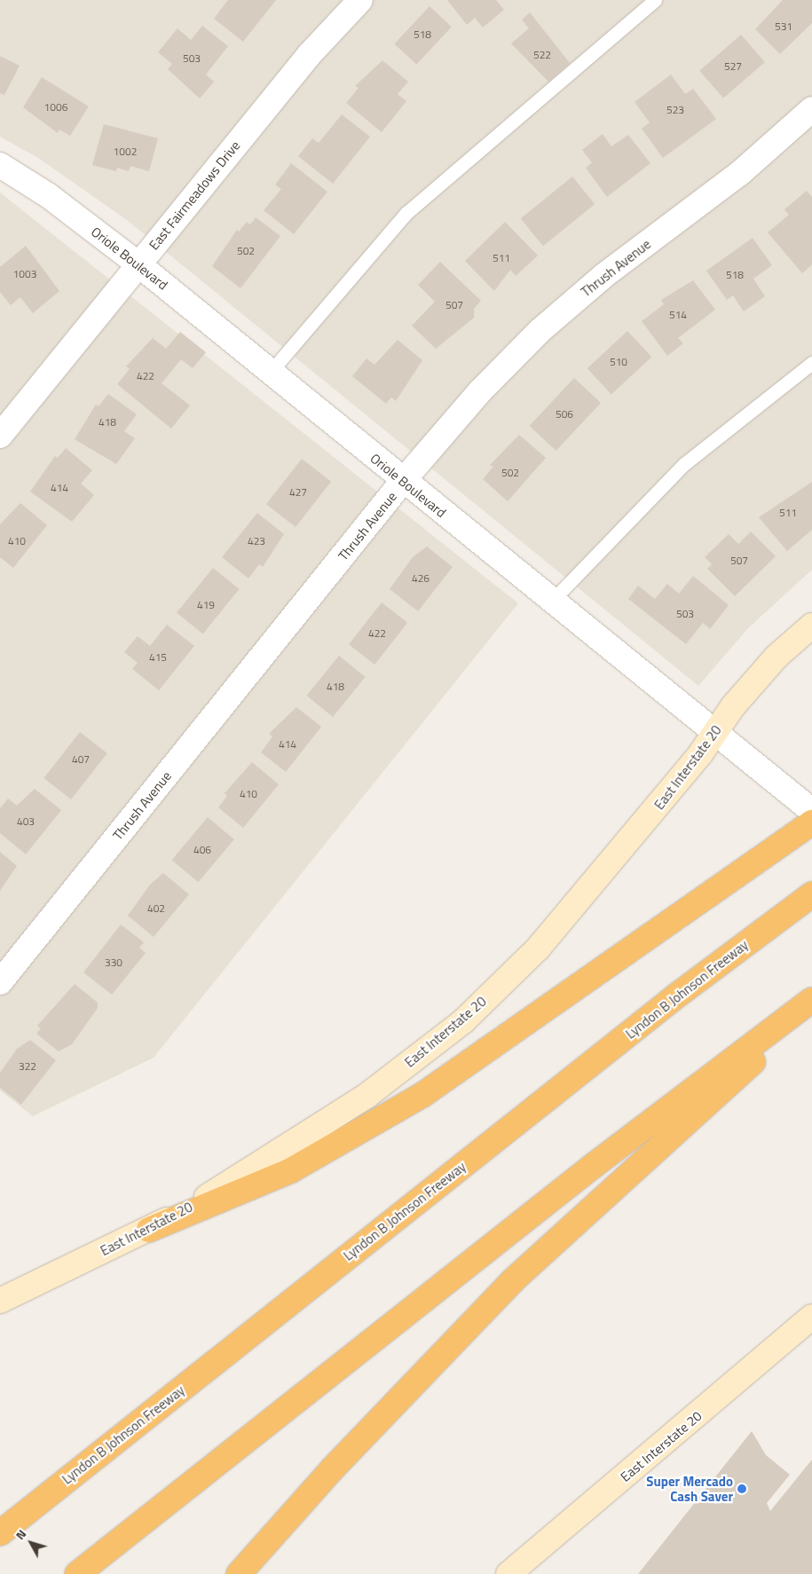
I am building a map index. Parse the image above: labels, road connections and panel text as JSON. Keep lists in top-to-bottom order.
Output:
{
  "streets": {
    "highway": ["Lyndon B Johnson Freeway"],
    "main road": ["East Interstate 20"],
    "street": ["East Fairmeadows Drive", "Oriole Boulevard", "Thrush Avenue"]
  },
  "crossings": [
    ["East Fairmeadows Drive", "Oriole Boulevard"],
    ["Oriole Boulevard", "Thrush Avenue"],
    ["Oriole Boulevard", "East Interstate 20"]
  ],
  "places": ["Super Mercado Cash Saver"],
  "house_numbers": [
    "531",
    "518",
    "522",
    "503",
    "527",
    "1006",
    "523",
    "1002",
    "502",
    "511",
    "1003",
    "518",
    "507",
    "514",
    "510",
    "422",
    "506",
    "418",
    "502",
    "414",
    "427",
    "511",
    "410",
    "423",
    "507",
    "426",
    "419",
    "503",
    "422",
    "415",
    "418",
    "414",
    "407",
    "410",
    "403",
    "406",
    "402",
    "330",
    "322"
  ],
  "north": "top left"
}
